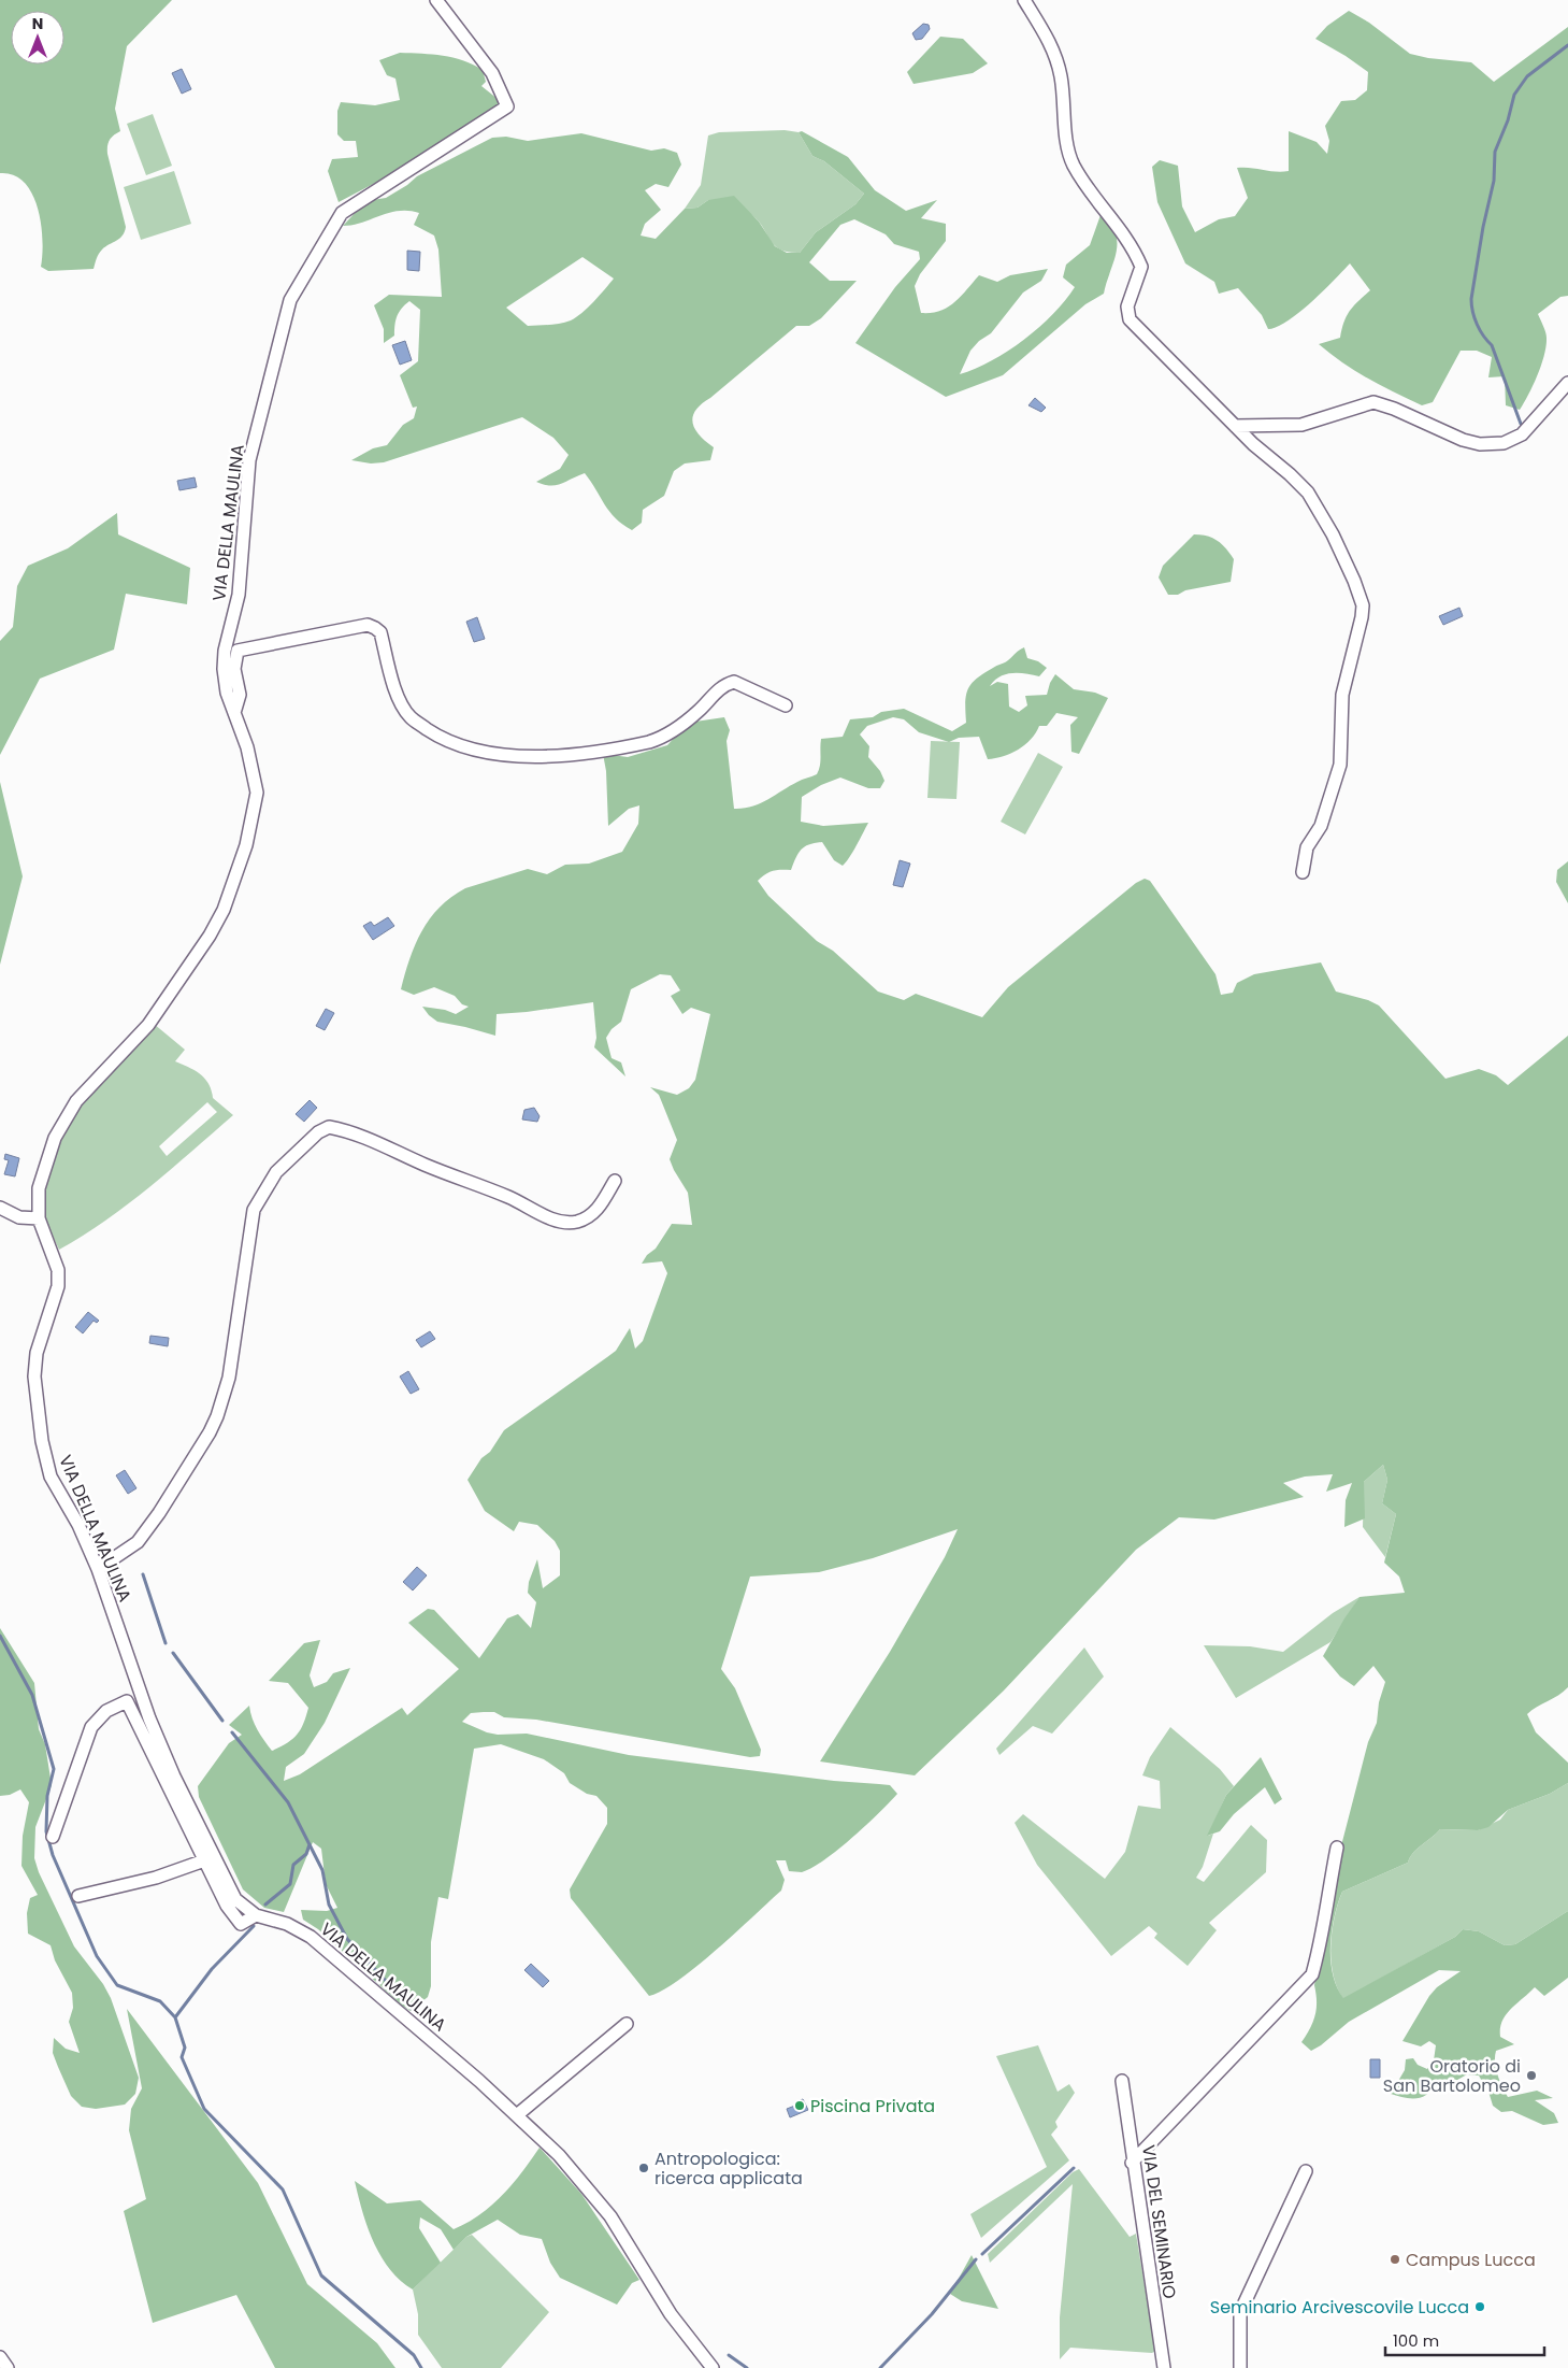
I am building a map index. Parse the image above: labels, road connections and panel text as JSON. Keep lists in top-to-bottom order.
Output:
{
  "streets": {
    "street": ["VIA DELLA MAULINA", "VIA DEL SEMINARIO"]
  },
  "places": [
    "Oratorio di San Bartolomeo",
    "Piscina Privata",
    "Antropologica: ricerca applicata",
    "Campus Lucca",
    "Seminario Arcivescovile Lucca"
  ],
  "scale_bar": "100 m",
  "north": "top"
}
